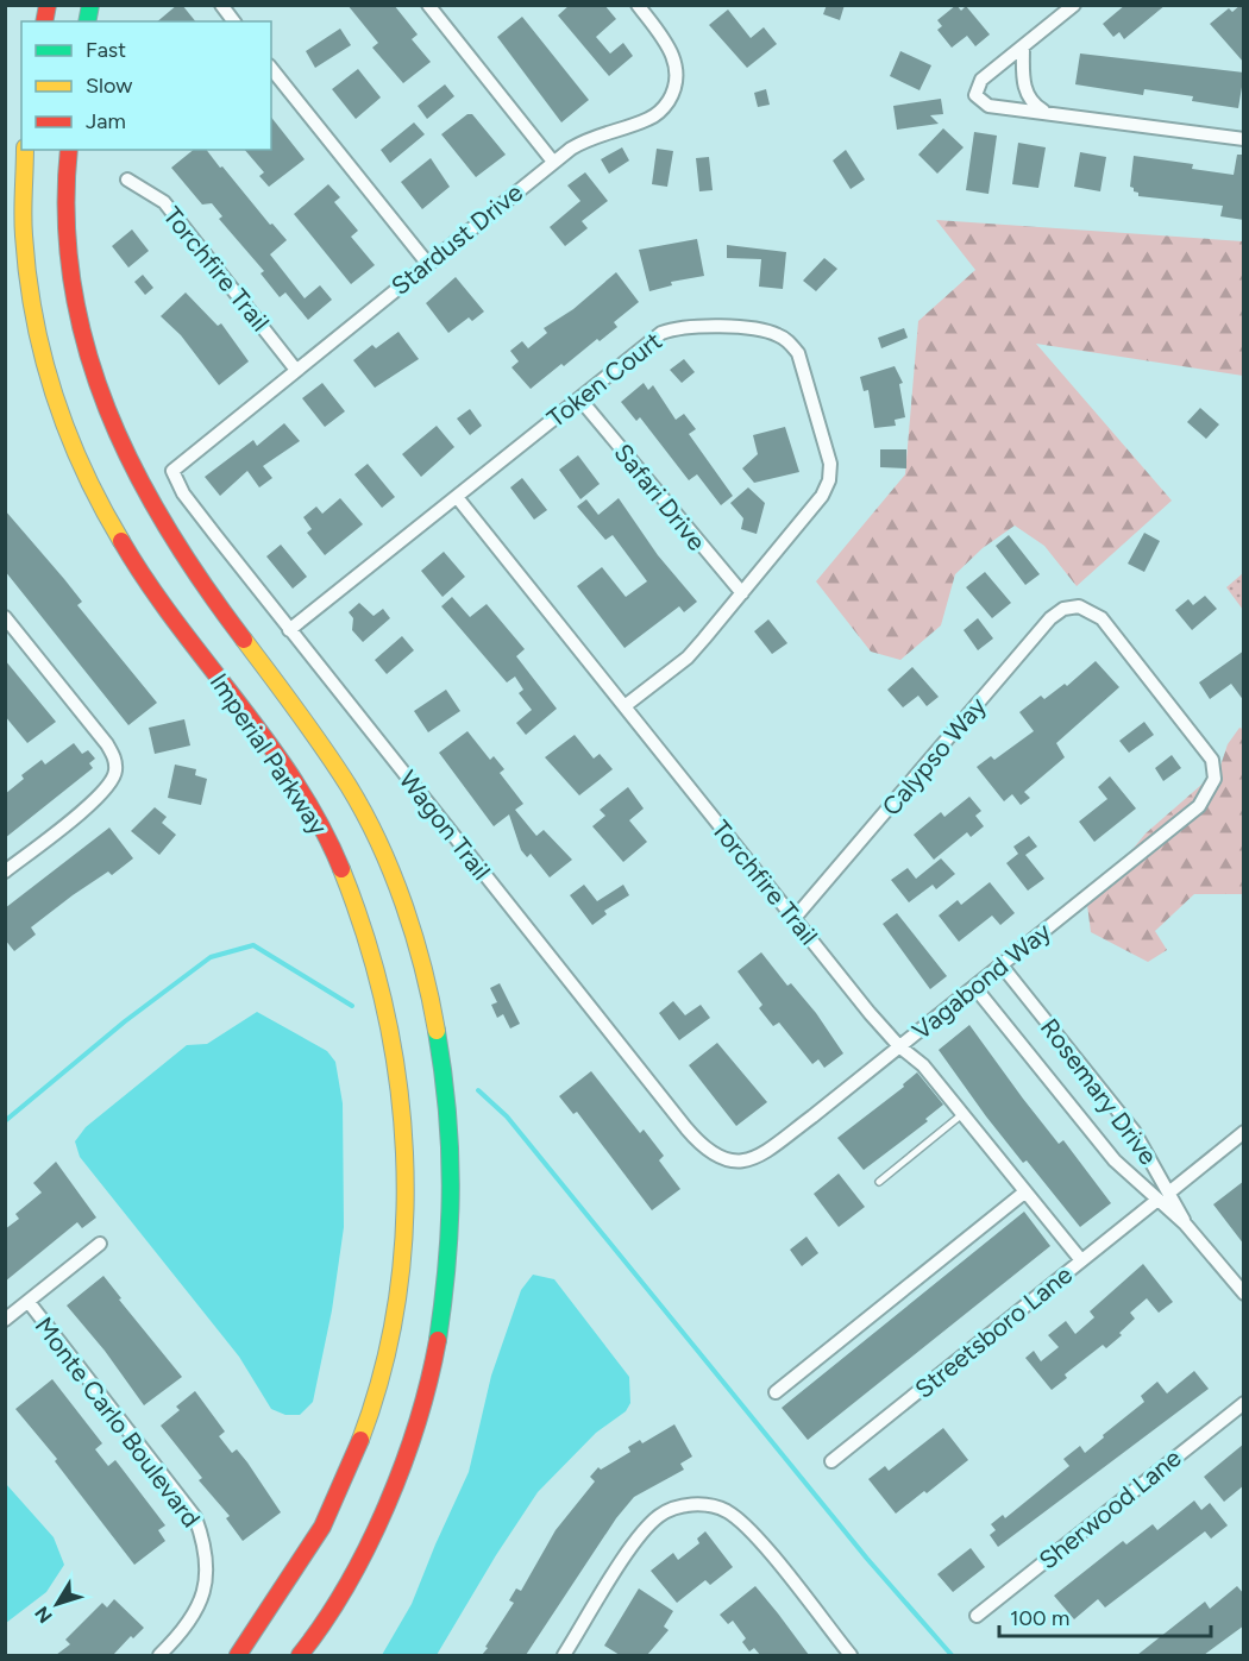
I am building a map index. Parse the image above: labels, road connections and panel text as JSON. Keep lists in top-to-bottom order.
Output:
{
  "streets": {
    "main road": ["Imperial Parkway"],
    "street": [
      "Stardust Drive",
      "Torchfire Trail",
      "Token Court",
      "Safari Drive",
      "Calypso Way",
      "Wagon Trail",
      "Vagabond Way",
      "Rosemary Drive",
      "Streetsboro Lane",
      "Monte Carlo Boulevard",
      "Sherwood Lane"
    ]
  },
  "crossings": [
    ["Stardust Drive", "Torchfire Trail"],
    ["Stardust Drive", "Wagon Trail"],
    ["Torchfire Trail", "Token Court"],
    ["Torchfire Trail", "Calypso Way"],
    ["Torchfire Trail", "Vagabond Way"],
    ["Torchfire Trail", "Streetsboro Lane"],
    ["Token Court", "Safari Drive"],
    ["Token Court", "Wagon Trail"],
    ["Calypso Way", "Vagabond Way"],
    ["Wagon Trail", "Vagabond Way"],
    ["Vagabond Way", "Rosemary Drive"],
    ["Rosemary Drive", "Streetsboro Lane"]
  ],
  "legend": ["Fast", "Slow", "Jam"],
  "scale_bar": "100 m",
  "north": "bottom left"
}
